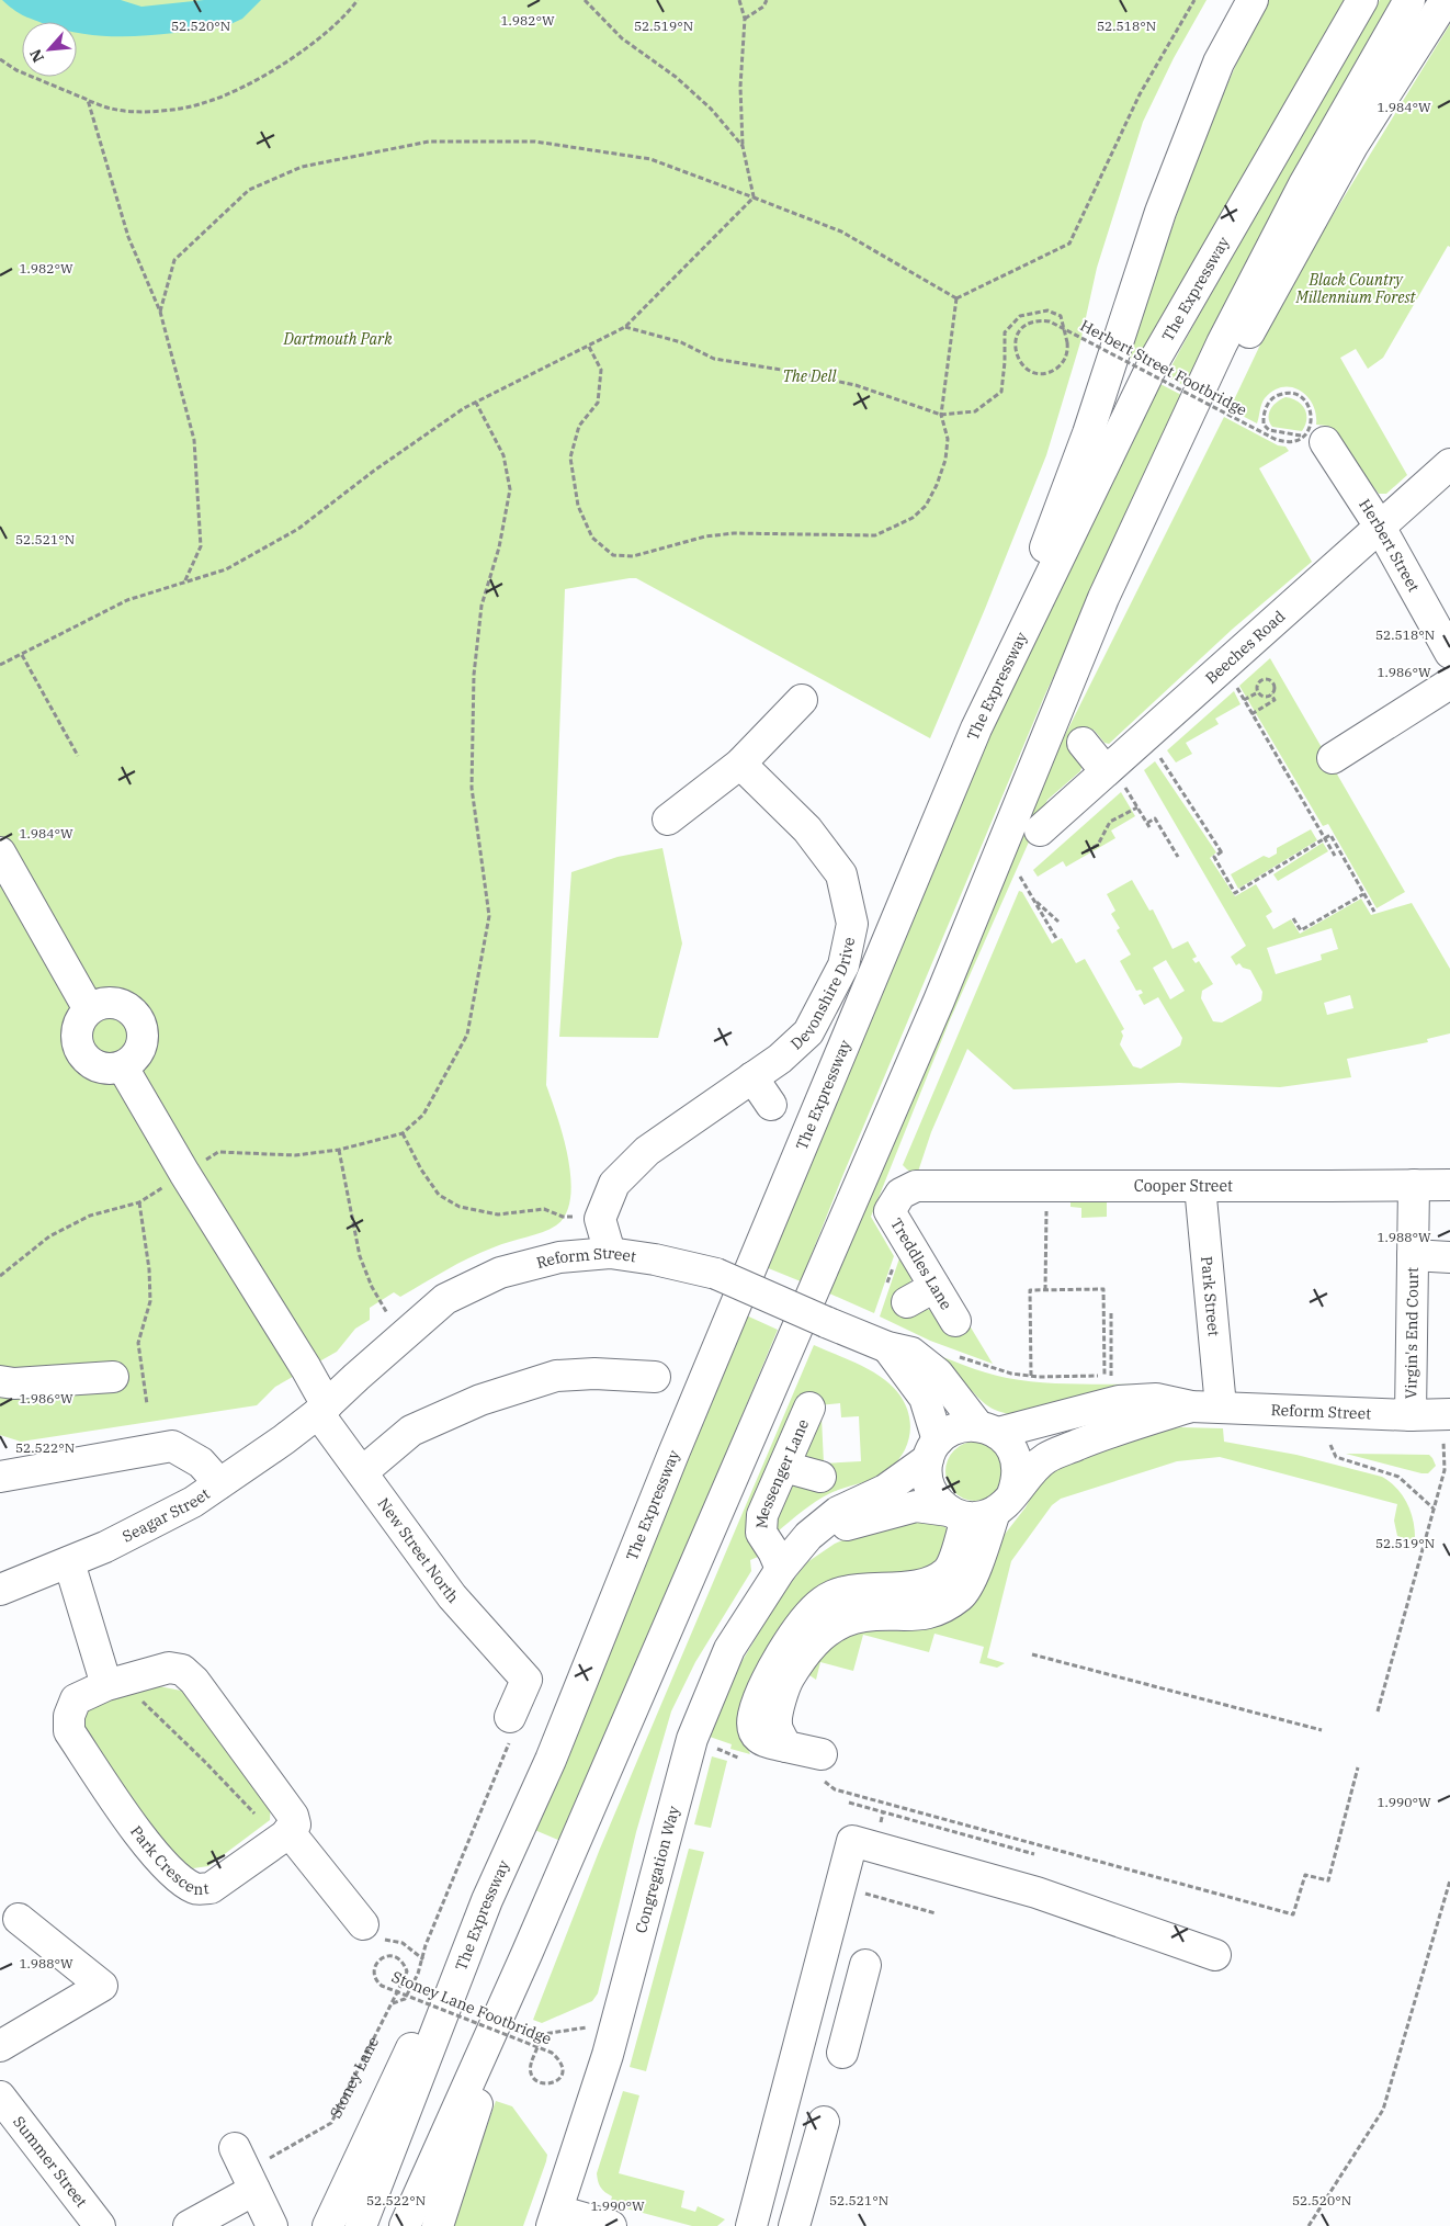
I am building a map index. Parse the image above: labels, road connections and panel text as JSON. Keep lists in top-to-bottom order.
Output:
{
  "streets": {
    "main road": [
      "The Expressway",
      "Herbert Street",
      "Beeches Road",
      "Devonshire Drive",
      "Cooper Street",
      "Reform Street",
      "Treddles Lane",
      "Park Street",
      "Virgin's End Court",
      "Messenger Lane",
      "Seagar Street",
      "New Street North",
      "Park Crescent",
      "Congregation Way",
      "Summer Street"
    ],
    "path": ["Herbert Street Footbridge", "Stoney Lane Footbridge", "Stoney Lane"]
  },
  "crossings": [
    ["Herbert Street Footbridge", "Herbert Street"],
    ["Herbert Street", "Beeches Road"],
    ["Cooper Street", "Treddles Lane"],
    ["Cooper Street", "Park Street"],
    ["Cooper Street", "Virgin's End Court"],
    ["Reform Street", "Park Street"],
    ["Reform Street", "Virgin's End Court"],
    ["Reform Street", "Seagar Street"],
    ["Reform Street", "New Street North"],
    ["Reform Street", "Congregation Way"],
    ["Messenger Lane", "Congregation Way"],
    ["Seagar Street", "New Street North"],
    ["Stoney Lane Footbridge", "Stoney Lane"]
  ],
  "parks": ["Black Country Millennium Forest", "Dartmouth Park", "The Dell"],
  "north": "bottom left",
  "coordinates": [
    "1.982°W",
    "52.520°N",
    "52.519°N",
    "52.518°N",
    "1.984°W",
    "52.521°N",
    "1.986°W",
    "1.988°W",
    "52.522°N",
    "1.990°W"
  ]
}
